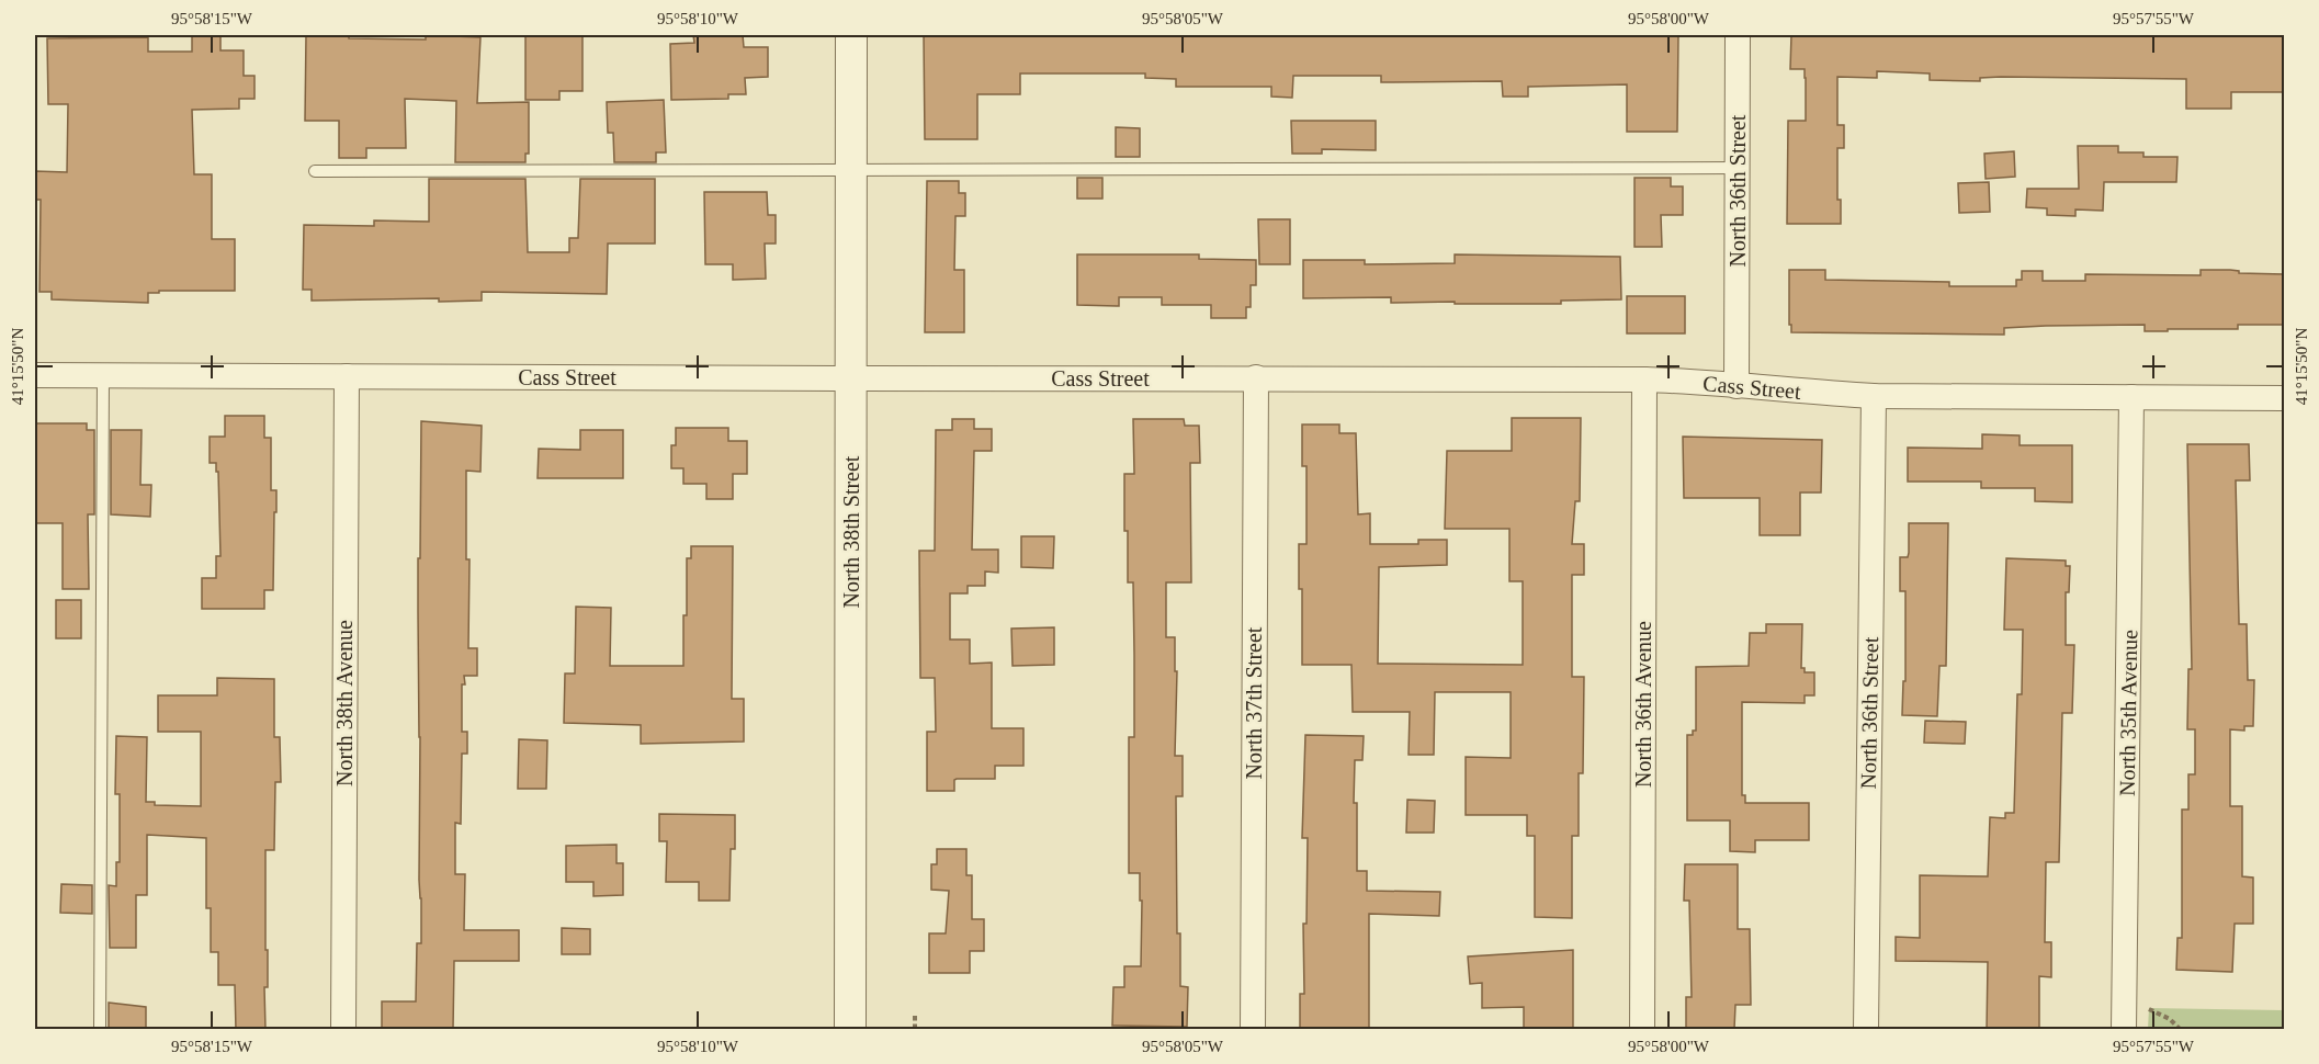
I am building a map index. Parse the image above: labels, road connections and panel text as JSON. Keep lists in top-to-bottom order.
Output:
{
  "streets": {
    "street": [
      "North 36th Street",
      "Cass Street",
      "North 38th Street",
      "North 38th Avenue",
      "North 37th Street",
      "North 36th Avenue",
      "North 35th Avenue"
    ]
  },
  "crossings": [
    ["North 36th Street", "Cass Street"],
    ["Cass Street", "North 38th Street"],
    ["Cass Street", "North 38th Avenue"],
    ["Cass Street", "North 37th Street"],
    ["Cass Street", "North 36th Avenue"],
    ["Cass Street", "North 35th Avenue"]
  ],
  "coordinates": [
    "95°58'15\"W",
    "95°58'10\"W",
    "95°58'05\"W",
    "95°58'00\"W",
    "95°57'55\"W",
    "41°15'50\"N"
  ]
}
